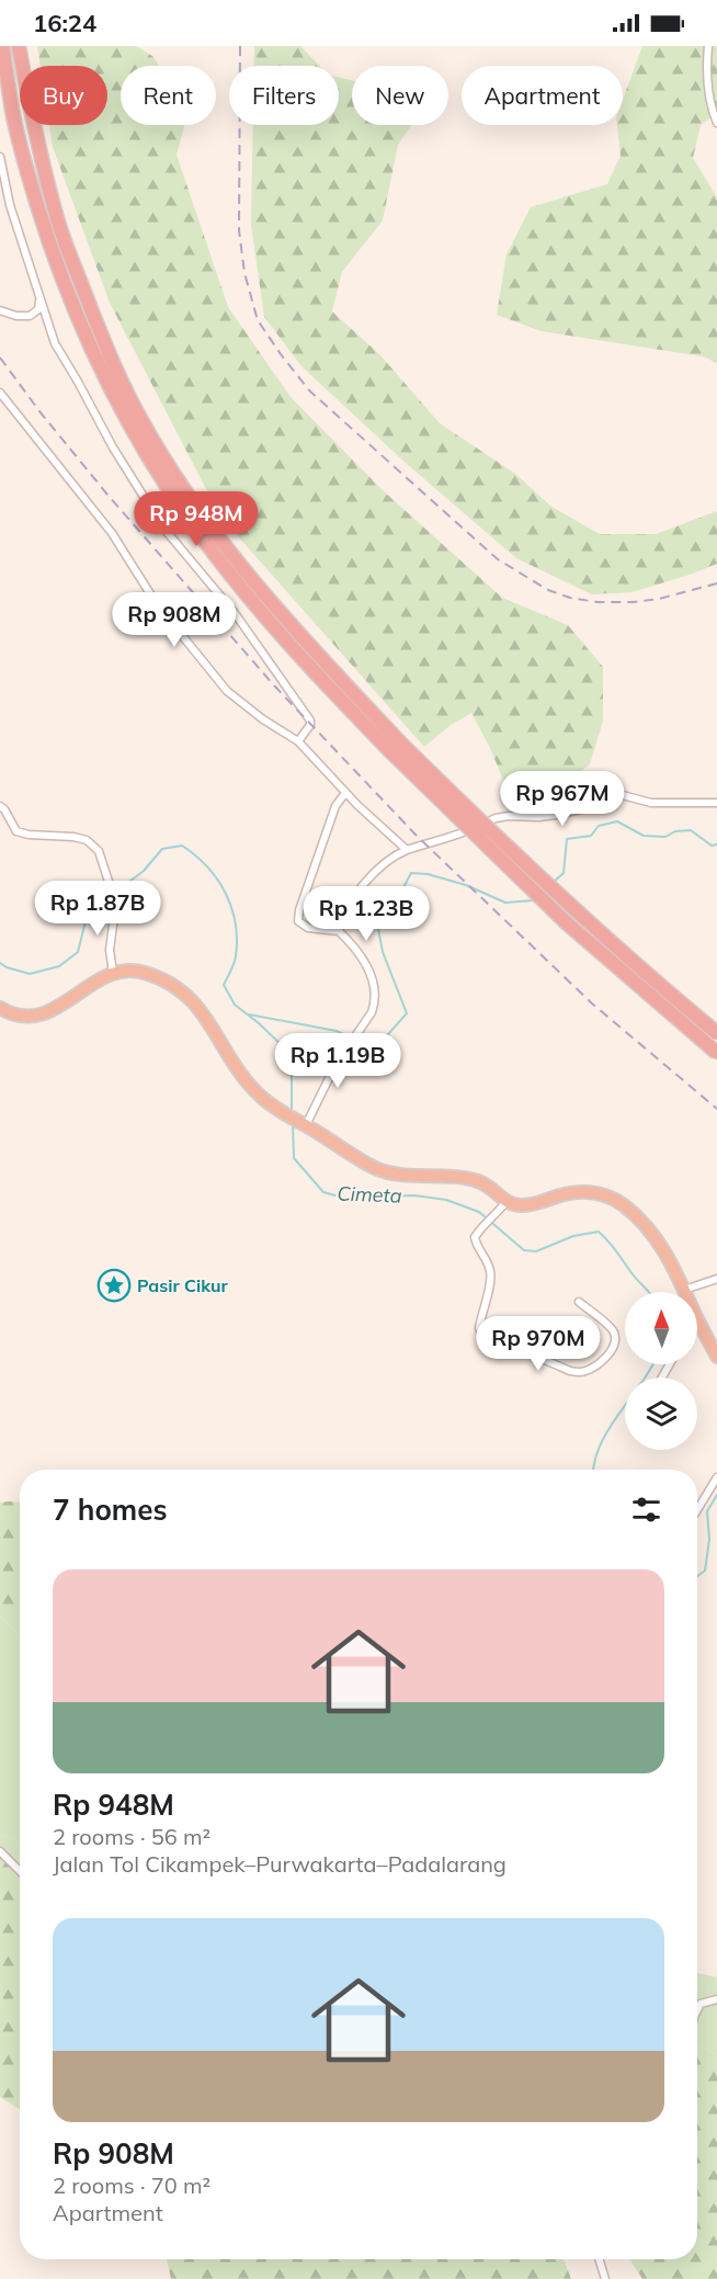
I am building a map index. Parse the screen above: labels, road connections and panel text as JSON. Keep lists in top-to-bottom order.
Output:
{
  "water": ["Cimeta"],
  "places": {
    "place": ["Pasir Cikur"]
  },
  "north": "top",
  "page": {
    "status": "16:24",
    "chip": [
      "Buy",
      "Rent",
      "Filters",
      "New",
      "Apartment"
    ],
    "price": [
      "Rp 948M",
      "Rp 908M",
      "Rp 967M",
      "Rp 1.87B",
      "Rp 1.23B",
      "Rp 1.19B",
      "Rp 970M"
    ],
    "heading": "7 homes",
    "list": [
      {
        "name": "Rp 948M",
        "note": "2 rooms · 56 m² · Jalan Tol Cikampek–Purwakarta–Padalarang"
      },
      {
        "name": "Rp 908M",
        "note": "2 rooms · 70 m² · Apartment"
      }
    ]
  }
}
